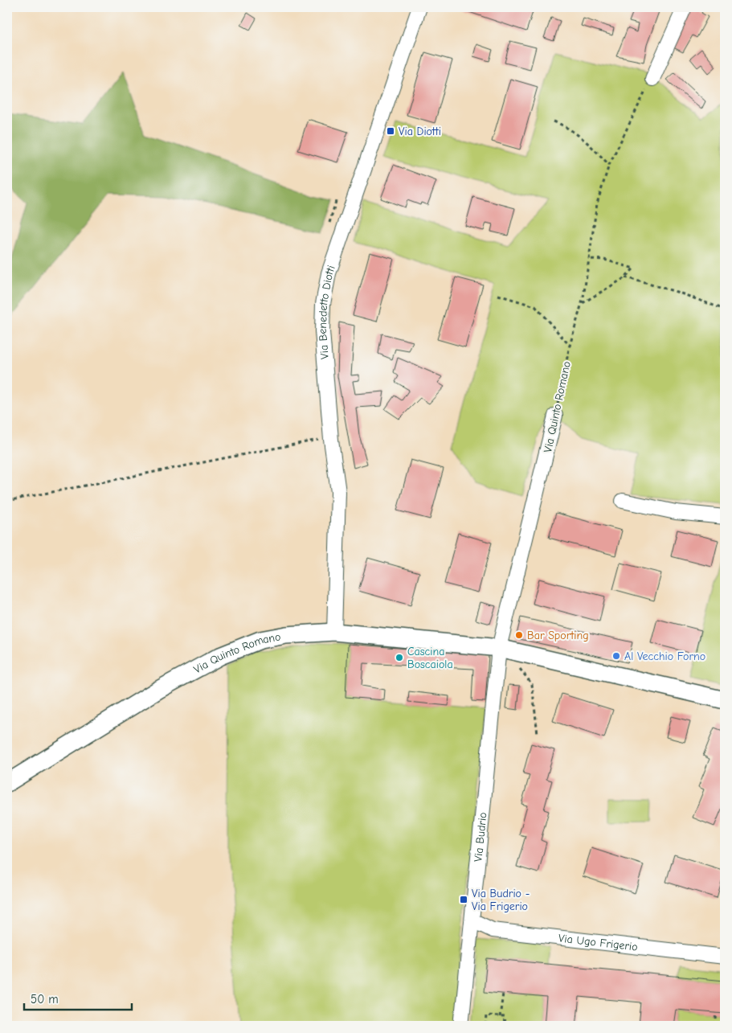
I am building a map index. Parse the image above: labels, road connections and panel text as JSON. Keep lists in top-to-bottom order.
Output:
{
  "streets": {
    "street": [
      "Via Benedetto Diotti",
      "Via Quinto Romano",
      "Via Budrio",
      "Via Ugo Frigerio"
    ]
  },
  "crossings": [
    ["Via Benedetto Diotti", "Via Quinto Romano"],
    ["Via Quinto Romano", "Via Budrio"],
    ["Via Budrio", "Via Ugo Frigerio"]
  ],
  "places": {
    "transit": ["Via Diotti", "Via Budrio - Via Frigerio"],
    "other": ["Bar Sporting", "Al Vecchio Forno", "Cascina Boscaiola"]
  },
  "scale_bar": "50 m"
}
